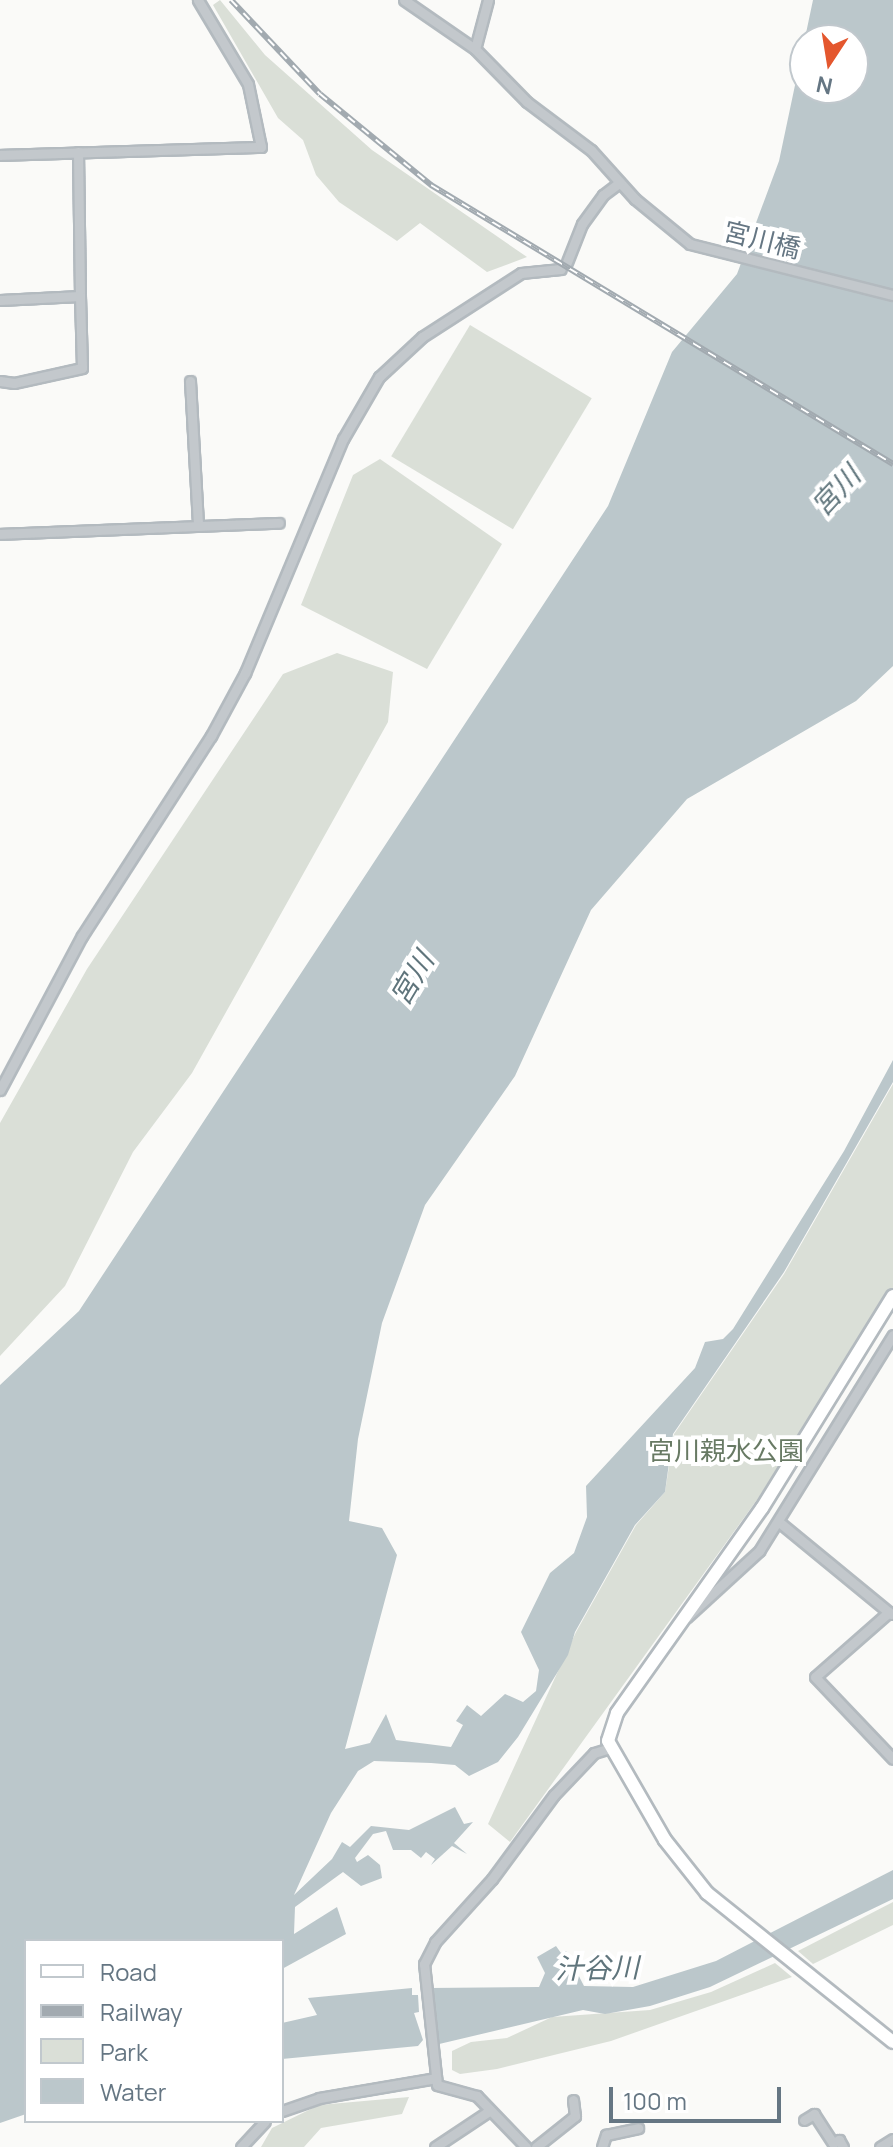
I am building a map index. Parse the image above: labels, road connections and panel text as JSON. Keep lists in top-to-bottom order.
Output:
{
  "streets": {
    "street": ["宮川橋"]
  },
  "water": ["宮川", "汁谷川"],
  "parks": ["宮川親水公園"],
  "legend": [
    "Road",
    "Railway",
    "Park",
    "Water"
  ],
  "scale_bar": "100 m",
  "north": "bottom"
}
